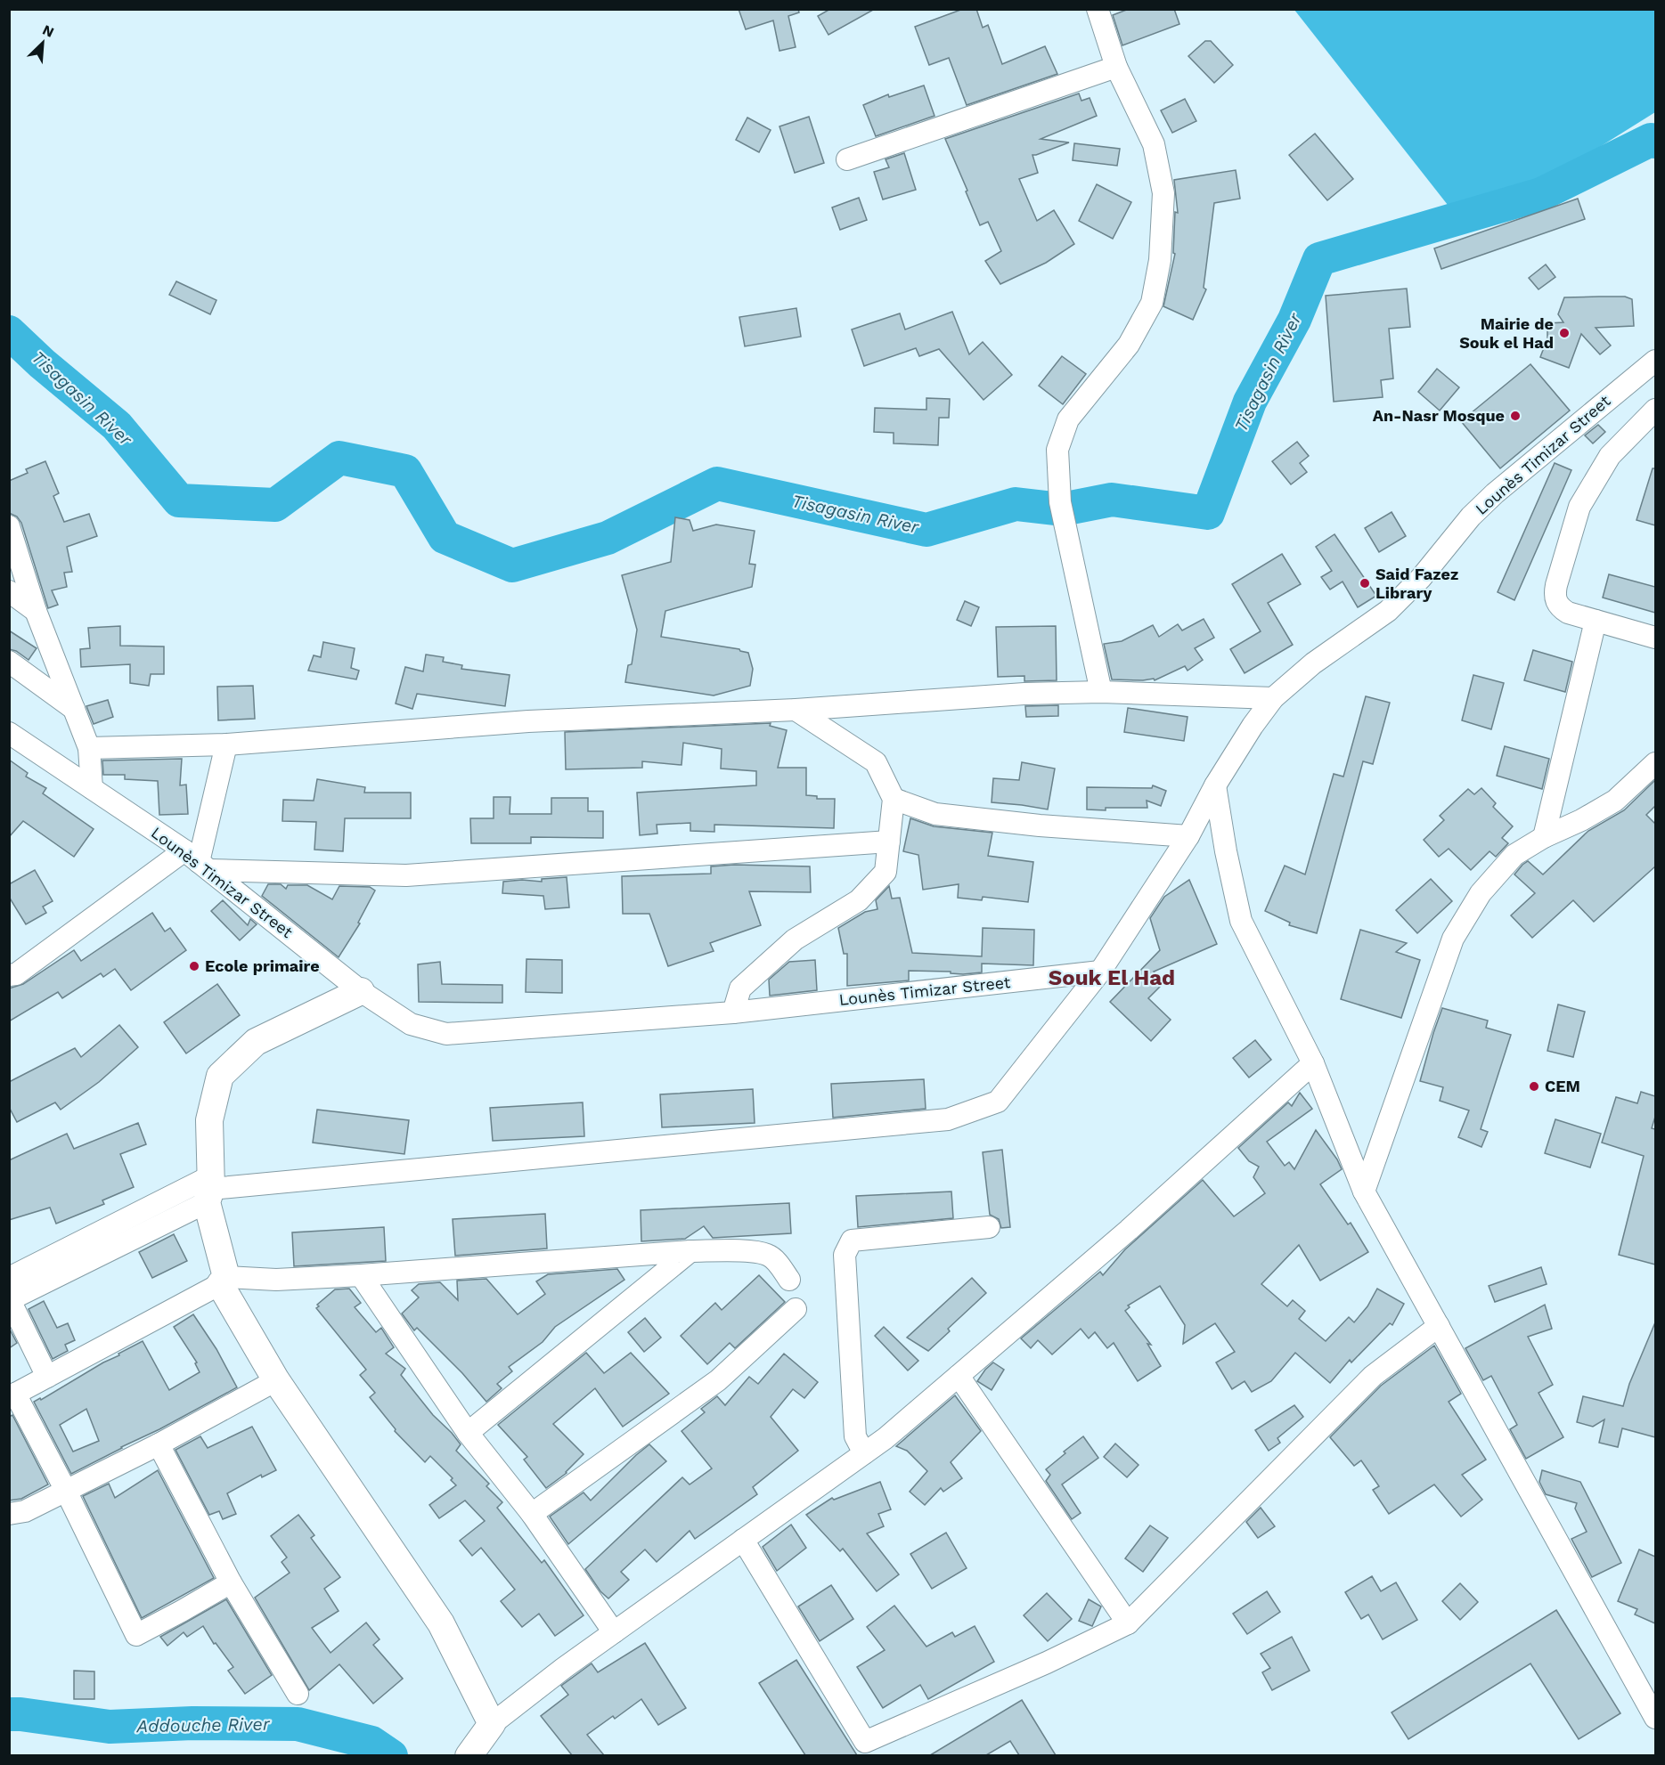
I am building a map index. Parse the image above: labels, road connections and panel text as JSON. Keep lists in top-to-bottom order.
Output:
{
  "streets": {
    "street": ["Lounès Timizar Street"]
  },
  "districts": ["Souk El Had"],
  "water": ["Tisagasin River", "Addouche River"],
  "places": [
    "Mairie de Souk el Had",
    "An-Nasr Mosque",
    "Said Fazez Library",
    "Ecole primaire",
    "CEM"
  ],
  "north": "top right"
}
